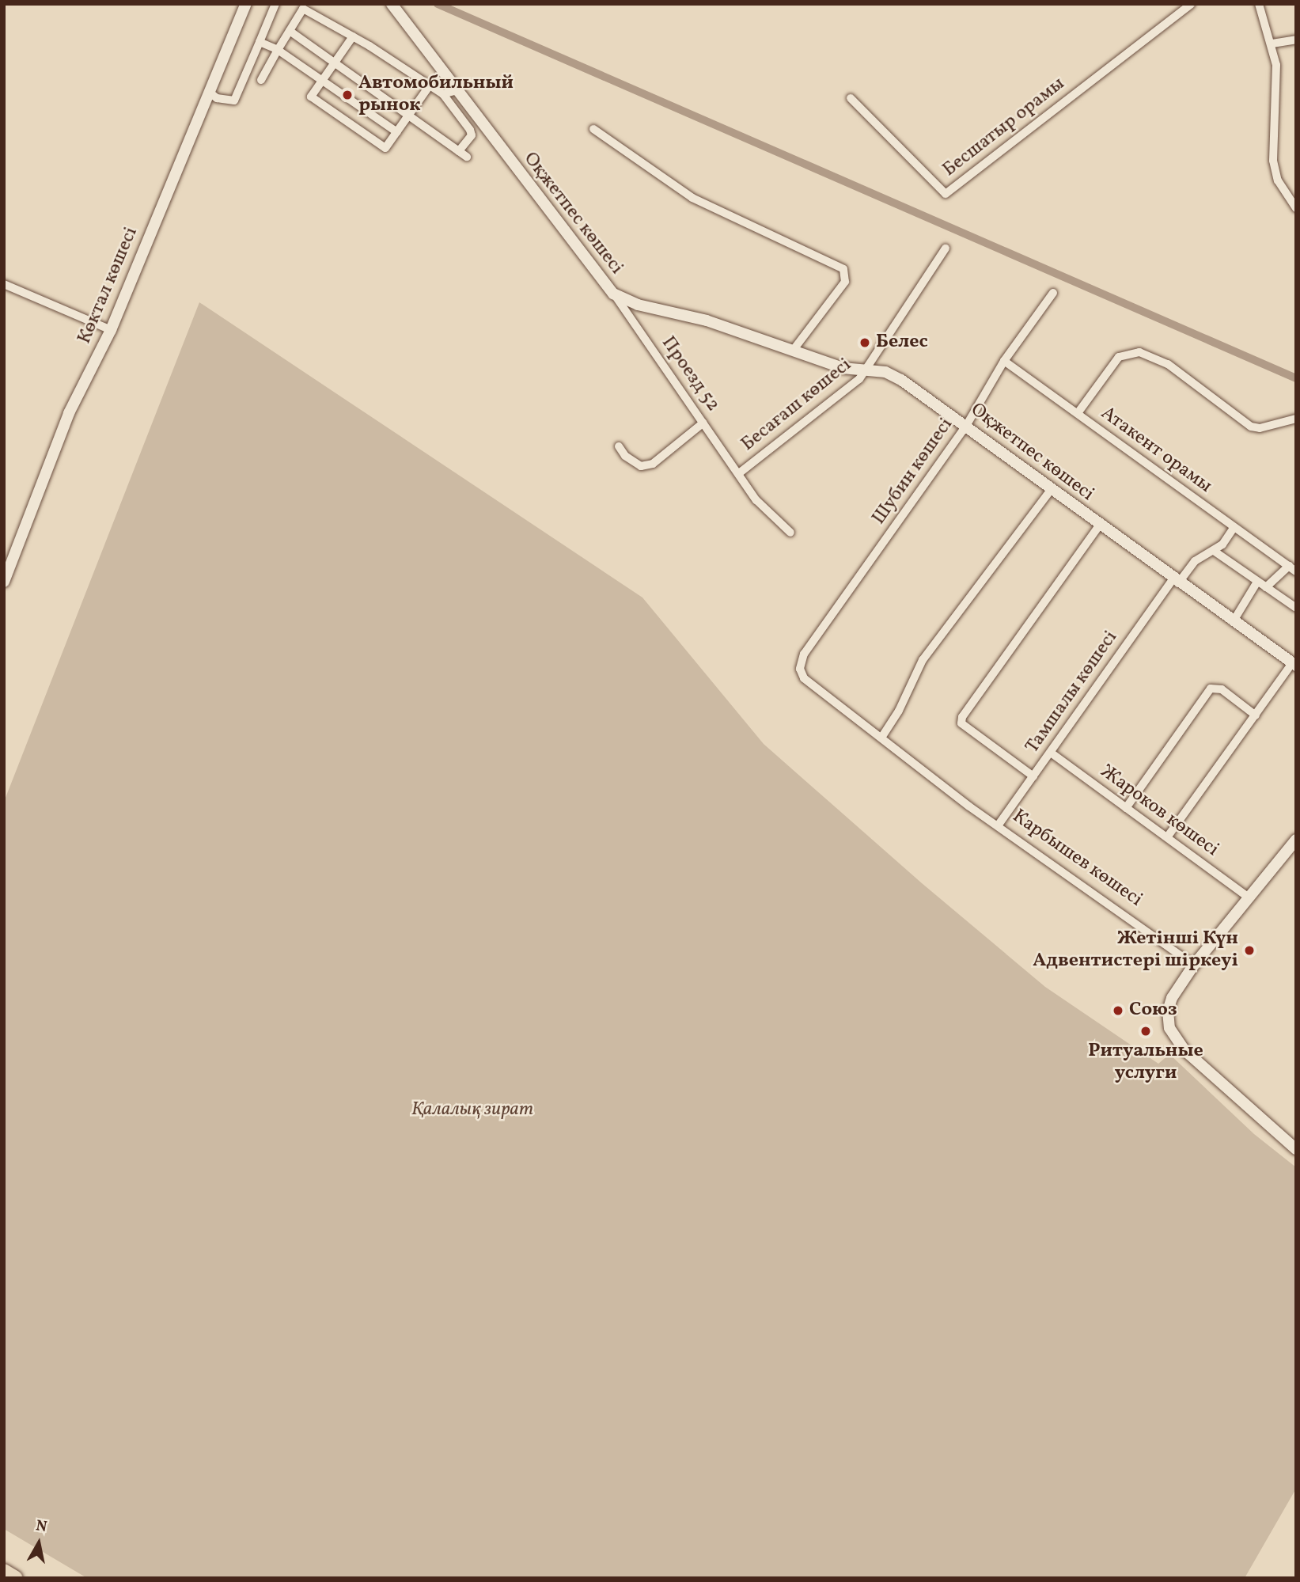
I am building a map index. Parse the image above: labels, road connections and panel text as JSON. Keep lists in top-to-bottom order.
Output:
{
  "streets": {
    "street": [
      "Бесшатыр орамы",
      "Оқжетпес көшесі",
      "Көктал көшесі",
      "Проезд 52",
      "Бесағаш көшесі",
      "Атакент орамы",
      "Шубин көшесі",
      "Тамшалы көшесі",
      "Жароков көшесі",
      "Карбышев көшесі"
    ]
  },
  "crossings": [
    ["Оқжетпес көшесі", "Проезд 52"],
    ["Оқжетпес көшесі", "Бесағаш көшесі"],
    ["Оқжетпес көшесі", "Шубин көшесі"],
    ["Оқжетпес көшесі", "Тамшалы көшесі"],
    ["Проезд 52", "Бесағаш көшесі"],
    ["Атакент орамы", "Шубин көшесі"],
    ["Атакент орамы", "Тамшалы көшесі"],
    ["Шубин көшесі", "Карбышев көшесі"],
    ["Тамшалы көшесі", "Жароков көшесі"],
    ["Тамшалы көшесі", "Карбышев көшесі"]
  ],
  "parks": ["Қалалық зират"],
  "places": [
    "Автомобильный рынок",
    "Белес",
    "Жетінші Күн Адвентистері шіркеуі",
    "Союз",
    "Ритуальные услуги"
  ],
  "north": "top"
}
